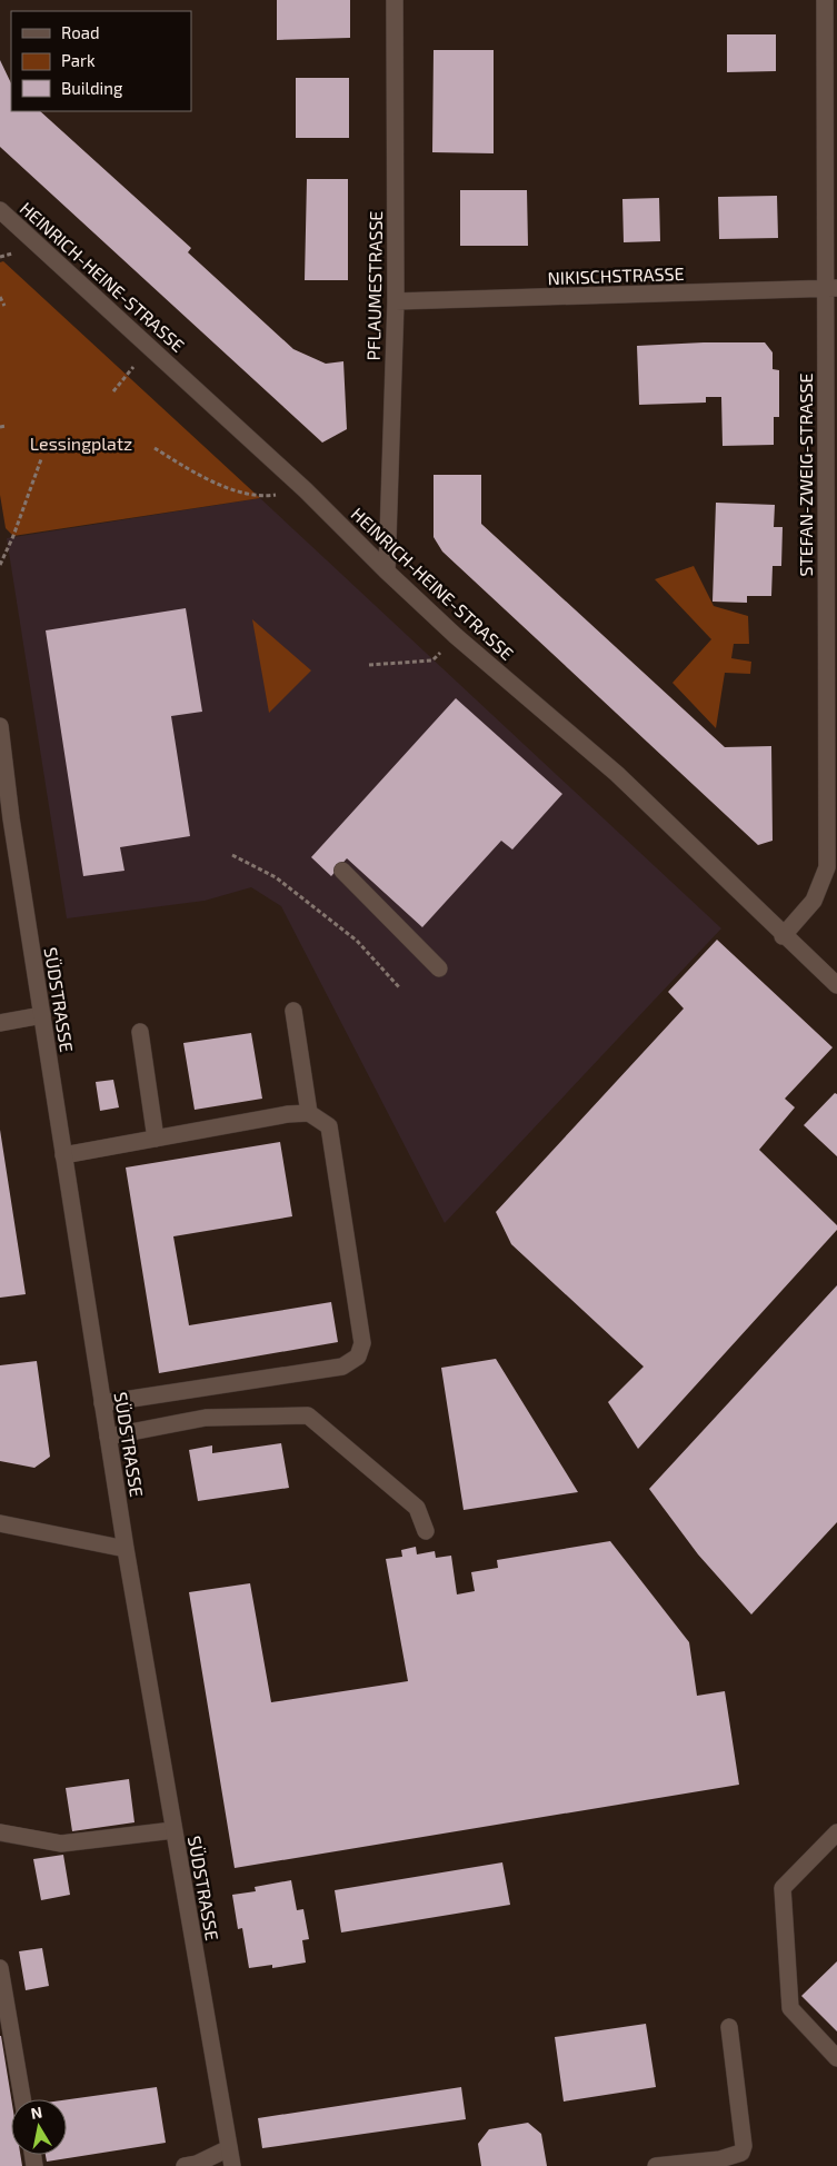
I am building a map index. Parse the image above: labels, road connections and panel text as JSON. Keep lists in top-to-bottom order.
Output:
{
  "streets": {
    "street": [
      "NIKISCHSTRASSE",
      "HEINRICH-HEINE-STRASSE",
      "PFLAUMESTRASSE",
      "STEFAN-ZWEIG-STRASSE",
      "SÜDSTRASSE"
    ]
  },
  "crossings": [
    ["NIKISCHSTRASSE", "PFLAUMESTRASSE"],
    ["NIKISCHSTRASSE", "STEFAN-ZWEIG-STRASSE"],
    ["HEINRICH-HEINE-STRASSE", "PFLAUMESTRASSE"],
    ["HEINRICH-HEINE-STRASSE", "STEFAN-ZWEIG-STRASSE"]
  ],
  "parks": ["Lessingplatz"],
  "legend": ["Road", "Park", "Building"],
  "north": "top"
}
